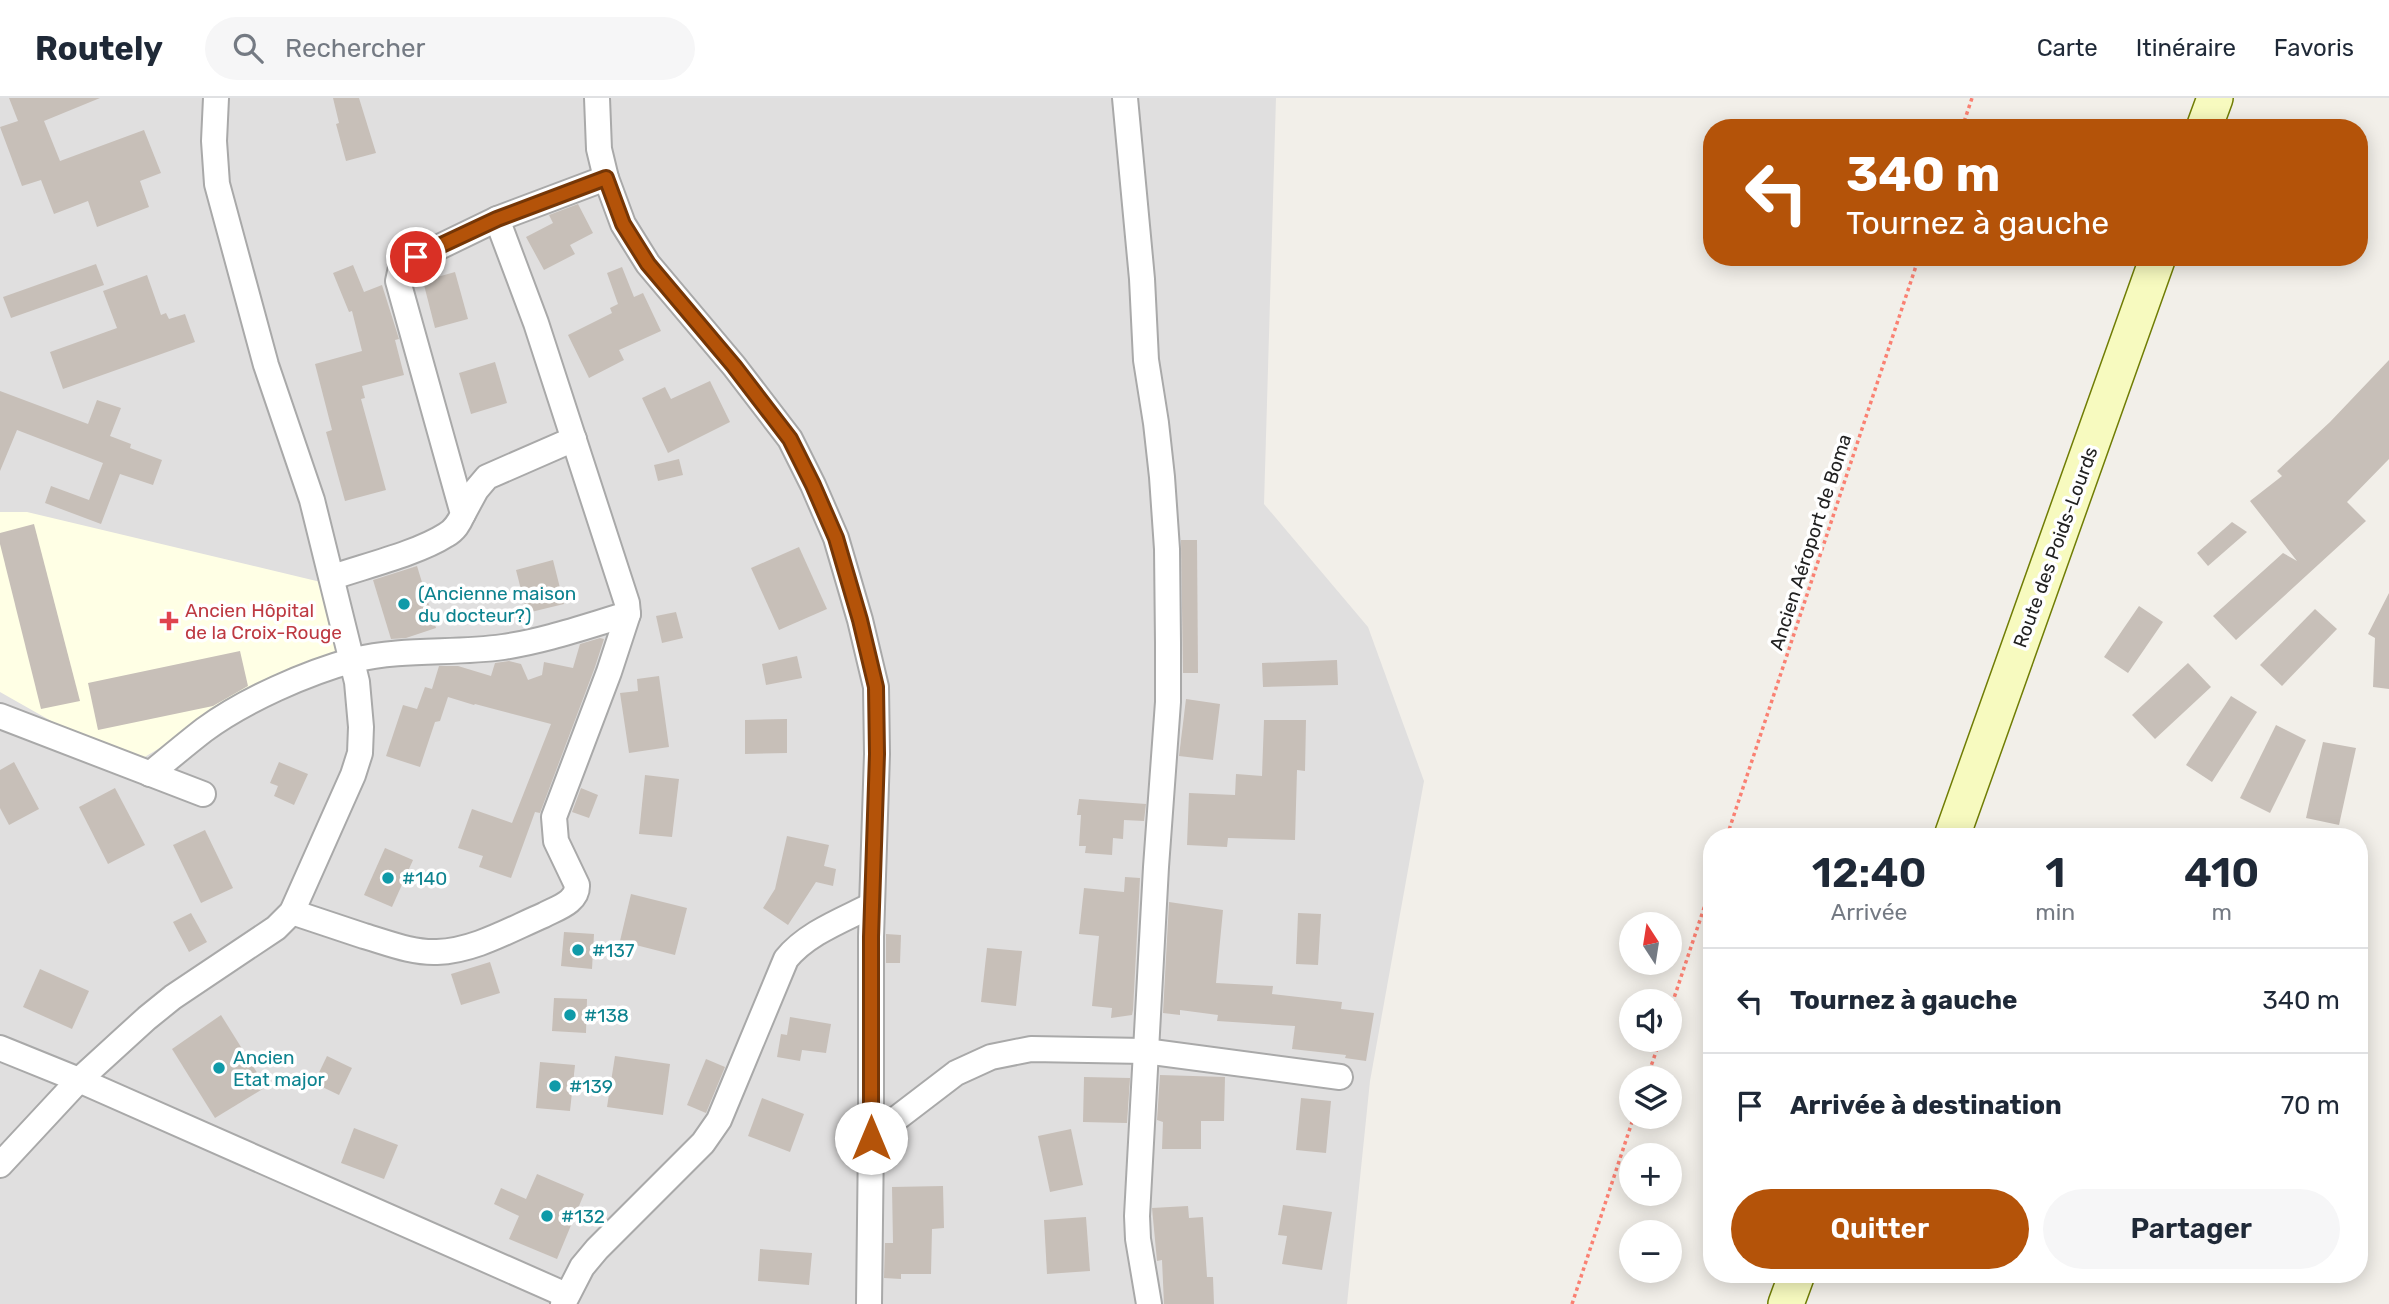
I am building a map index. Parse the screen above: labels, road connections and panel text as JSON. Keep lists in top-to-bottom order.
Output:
{
  "streets": {
    "street": ["Route des Poids-Lourds"],
    "path": ["Ancien Aéroport de Boma"]
  },
  "places": {
    "other": [
      "(Ancienne maison du docteur?)",
      "#140",
      "#137",
      "#138",
      "Ancien Etat major",
      "#139",
      "#132"
    ],
    "health": ["Ancien Hôpital de la Croix-Rouge"]
  },
  "north": "top",
  "page": {
    "header": "Routely",
    "search": "Rechercher",
    "nav": ["Carte", "Itinéraire", "Favoris"],
    "turn": ["340 m", "Tournez à gauche"],
    "eta": [
      "12:40",
      "Arrivée",
      "1",
      "min",
      "410",
      "m"
    ],
    "map_buttons": ["+", "−"],
    "list": [
      {
        "name": "Tournez à gauche",
        "value": "340 m"
      },
      {
        "name": "Arrivée à destination",
        "value": "70 m"
      }
    ],
    "buttons": ["Quitter", "Partager"]
  }
}
